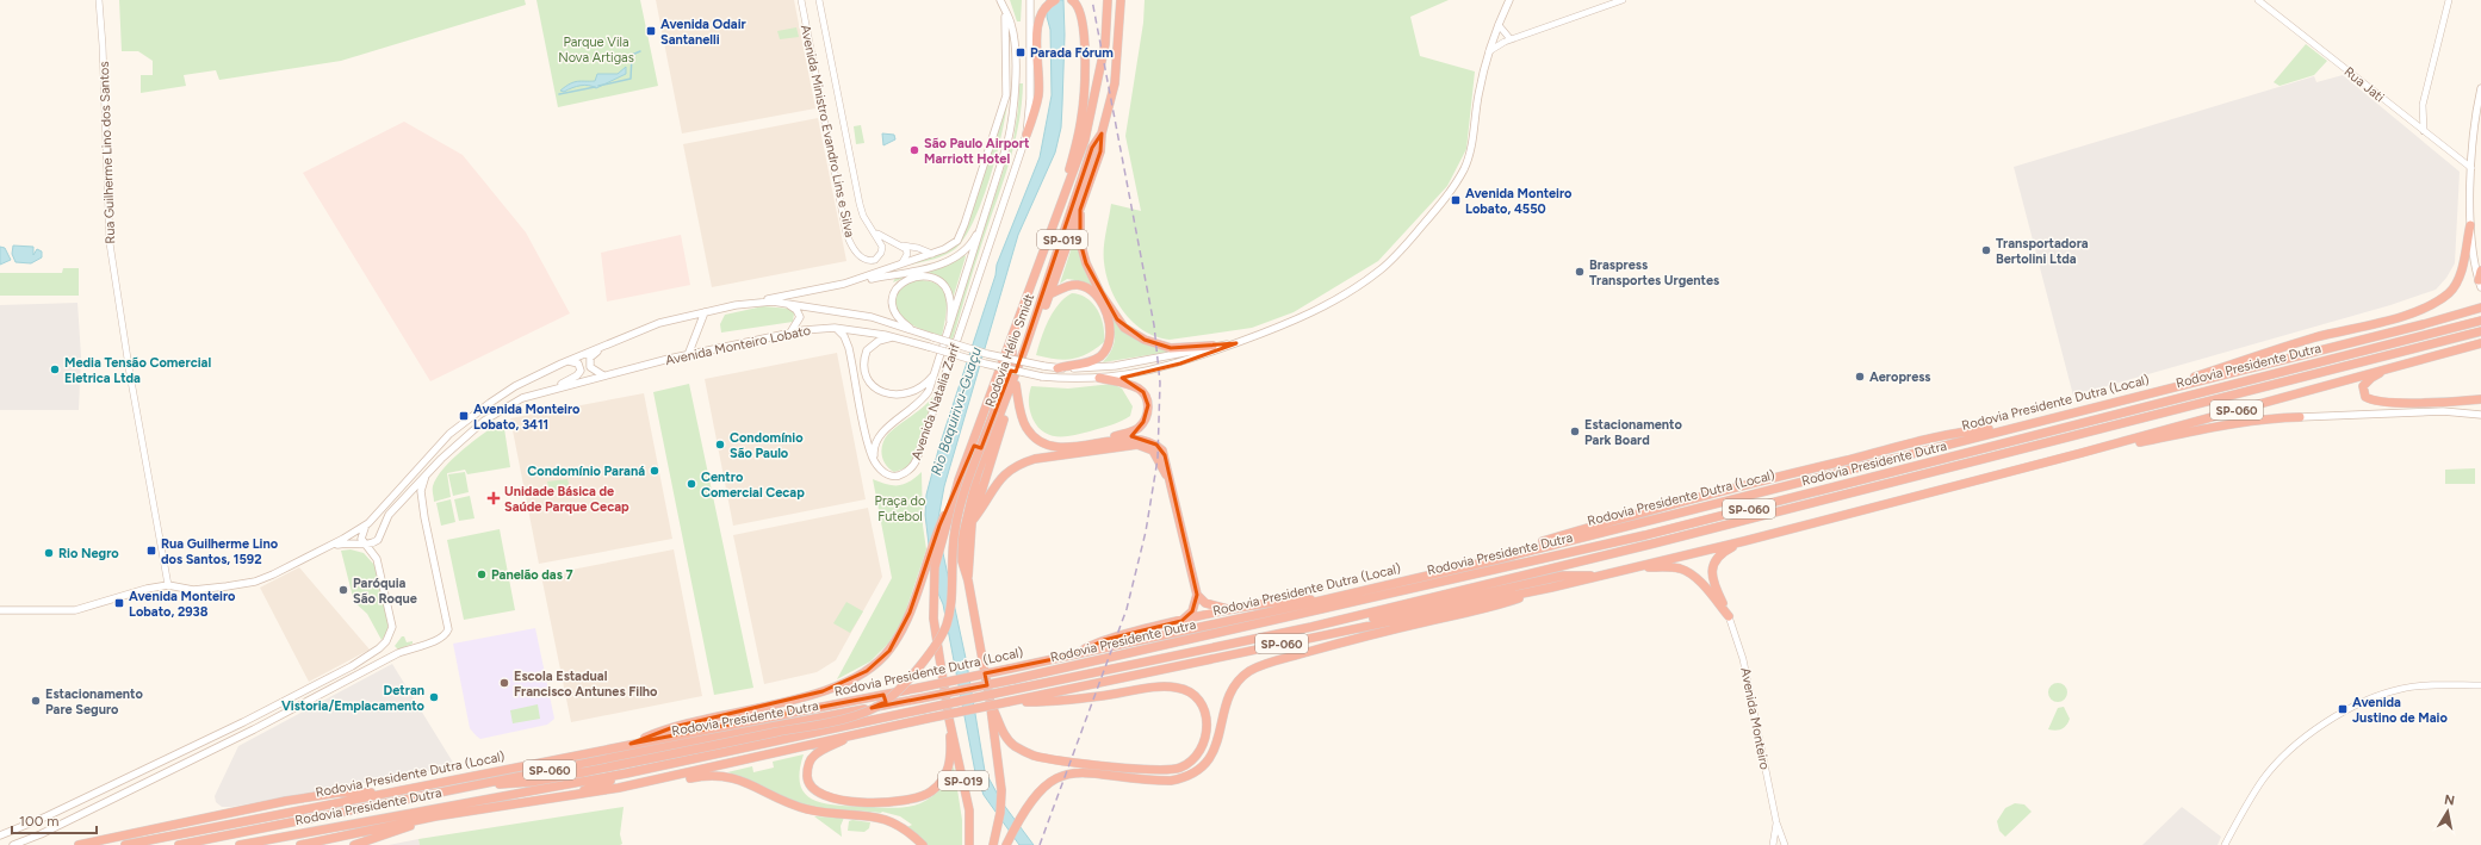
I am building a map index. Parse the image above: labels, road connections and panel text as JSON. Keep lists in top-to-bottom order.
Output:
{
  "streets": {
    "highway": [
      "SP-019",
      "Rodovia Hélio Smidt",
      "Rodovia Presidente Dutra",
      "Rodovia Presidente Dutra (Local)",
      "SP-060"
    ],
    "main road": ["Avenida Monteiro Lobato", "Avenida Natalia Zarif"],
    "street": [
      "Rua Jati",
      "Avenida Ministro Evandro Lins e Silva",
      "Rua Guilherme Lino dos Santos",
      "Avenida Monteiro"
    ]
  },
  "crossings": [
    ["Rua Guilherme Lino dos Santos", "Avenida Monteiro Lobato"]
  ],
  "water": ["Rio Baquirivu-Guaçu"],
  "parks": ["Parque Vila Nova Artigas", "Praça do Futebol"],
  "places": {
    "transit": [
      "Avenida Odair Santanelli",
      "Parada Fórum",
      "Avenida Monteiro Lobato, 4550",
      "Avenida Monteiro Lobato, 3411",
      "Rua Guilherme Lino dos Santos, 1592",
      "Avenida Monteiro Lobato, 2938",
      "Avenida Justino de Maio"
    ],
    "other": [
      "São Paulo Airport Marriott Hotel",
      "Transportadora Bertolini Ltda",
      "Braspress Transportes Urgentes",
      "Media Tensão Comercial Eletrica Ltda",
      "Aeropress",
      "Estacionamento Park Board",
      "Condomínio São Paulo",
      "Condomínio Paraná",
      "Centro Comercial Cecap",
      "Rio Negro",
      "Panelão das 7",
      "Paróquia São Roque",
      "Escola Estadual Francisco Antunes Filho",
      "Detran Vistoria/Emplacamento",
      "Estacionamento Pare Seguro"
    ],
    "health": ["Unidade Básica de Saúde Parque Cecap"]
  },
  "scale_bar": "100 m",
  "north": "top"
}
